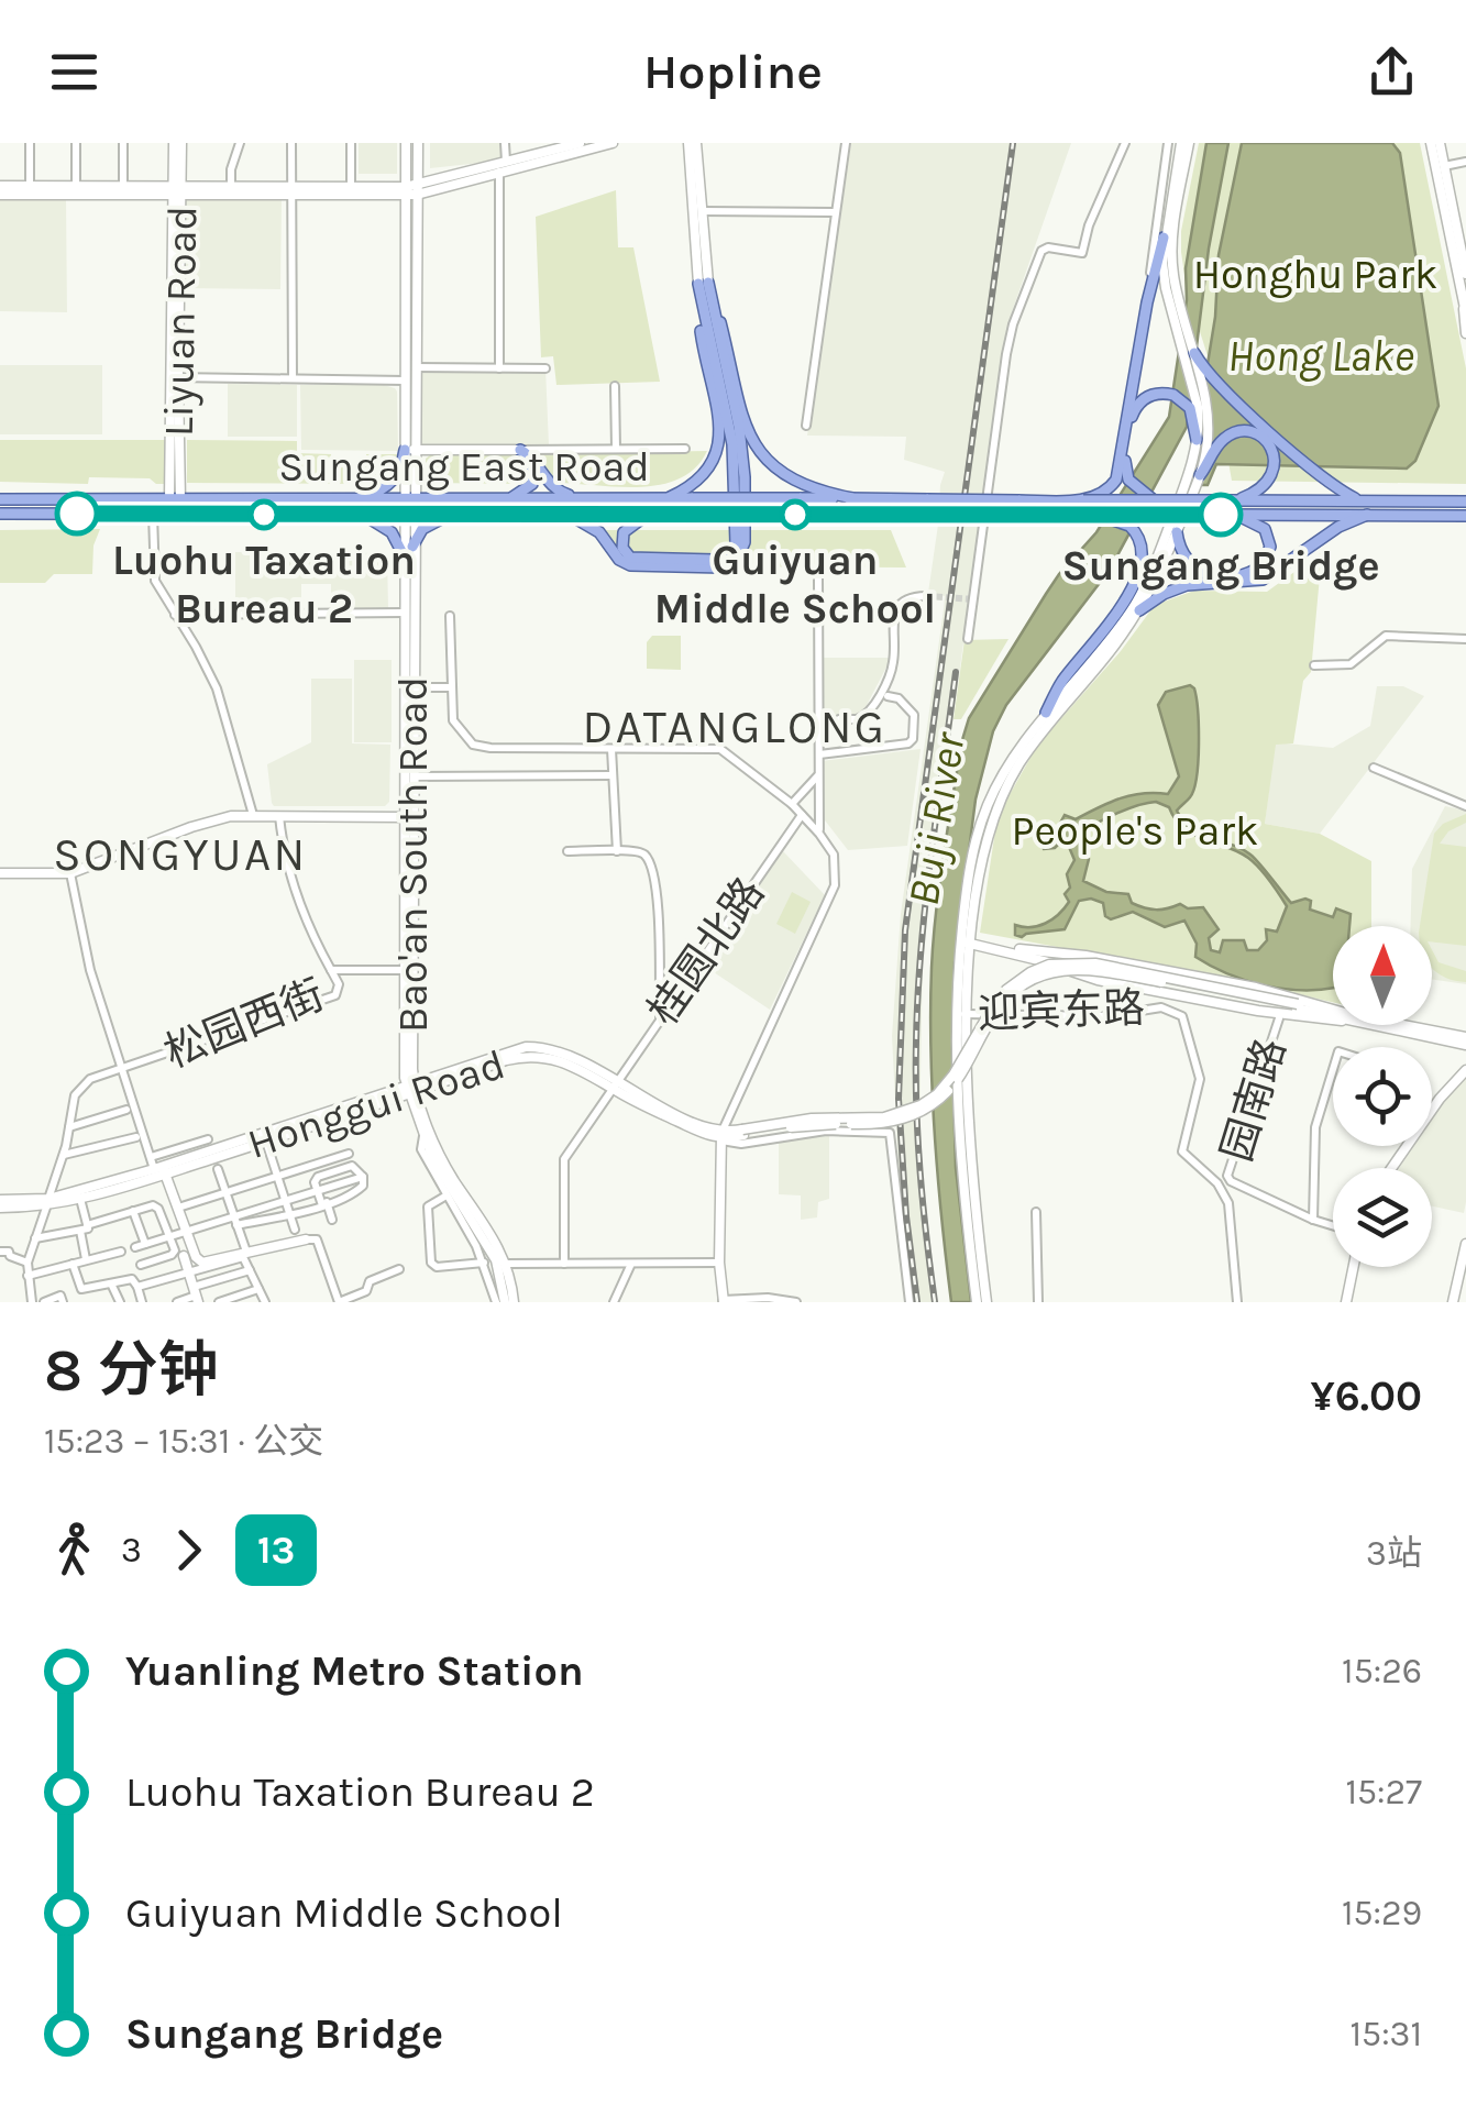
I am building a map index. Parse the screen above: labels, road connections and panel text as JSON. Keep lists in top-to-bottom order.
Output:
{
  "streets": {
    "main road": ["Sungang East Road"],
    "street": [
      "Liyuan Road",
      "Bao'an South Road",
      "桂圆北路",
      "迎宾东路",
      "松园西街",
      "园南路",
      "Honggui Road"
    ]
  },
  "crossings": [
    ["Liyuan Road", "Sungang East Road"],
    ["Sungang East Road", "Bao'an South Road"],
    ["Bao'an South Road", "松园西街"],
    ["Bao'an South Road", "Honggui Road"],
    ["桂圆北路", "Honggui Road"]
  ],
  "districts": ["DATANGLONG", "SONGYUAN"],
  "water": ["Hong Lake", "Buji River"],
  "parks": ["Honghu Park", "People's Park"],
  "places": ["Luohu Taxation Bureau 2", "Guiyuan Middle School", "Sungang Bridge"],
  "lines": ["bus line 13"],
  "north": "top",
  "page": {
    "header": "Hopline",
    "heading": ["8 分钟", "15:23 – 15:31 · 公交", "¥6.00"],
    "legs": ["3", "13", "3站"],
    "list": [
      {
        "name": "Yuanling Metro Station",
        "value": "15:26"
      },
      {
        "name": "Luohu Taxation Bureau 2",
        "value": "15:27"
      },
      {
        "name": "Guiyuan Middle School",
        "value": "15:29"
      },
      {
        "name": "Sungang Bridge",
        "value": "15:31"
      }
    ]
  }
}
